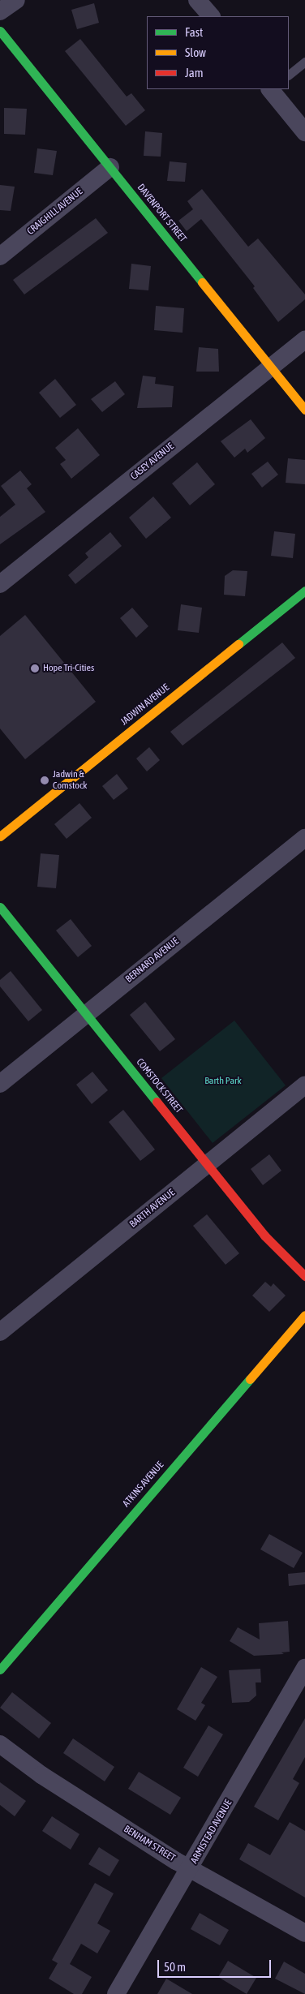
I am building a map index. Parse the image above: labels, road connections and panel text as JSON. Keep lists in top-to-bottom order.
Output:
{
  "streets": {
    "street": [
      "CRAIGHILL AVENUE",
      "DAVENPORT STREET",
      "CASEY AVENUE",
      "JADWIN AVENUE",
      "BERNARD AVENUE",
      "COMSTOCK STREET",
      "BARTH AVENUE",
      "ATKINS AVENUE",
      "ARMISTEAD AVENUE",
      "BENHAM STREET"
    ]
  },
  "crossings": [
    ["CRAIGHILL AVENUE", "DAVENPORT STREET"],
    ["DAVENPORT STREET", "CASEY AVENUE"],
    ["BERNARD AVENUE", "COMSTOCK STREET"],
    ["COMSTOCK STREET", "BARTH AVENUE"],
    ["ARMISTEAD AVENUE", "BENHAM STREET"]
  ],
  "parks": ["Barth Park"],
  "places": ["Hope Tri-Cities", "Jadwin & Comstock"],
  "legend": ["Fast", "Slow", "Jam"],
  "scale_bar": "50 m"
}
